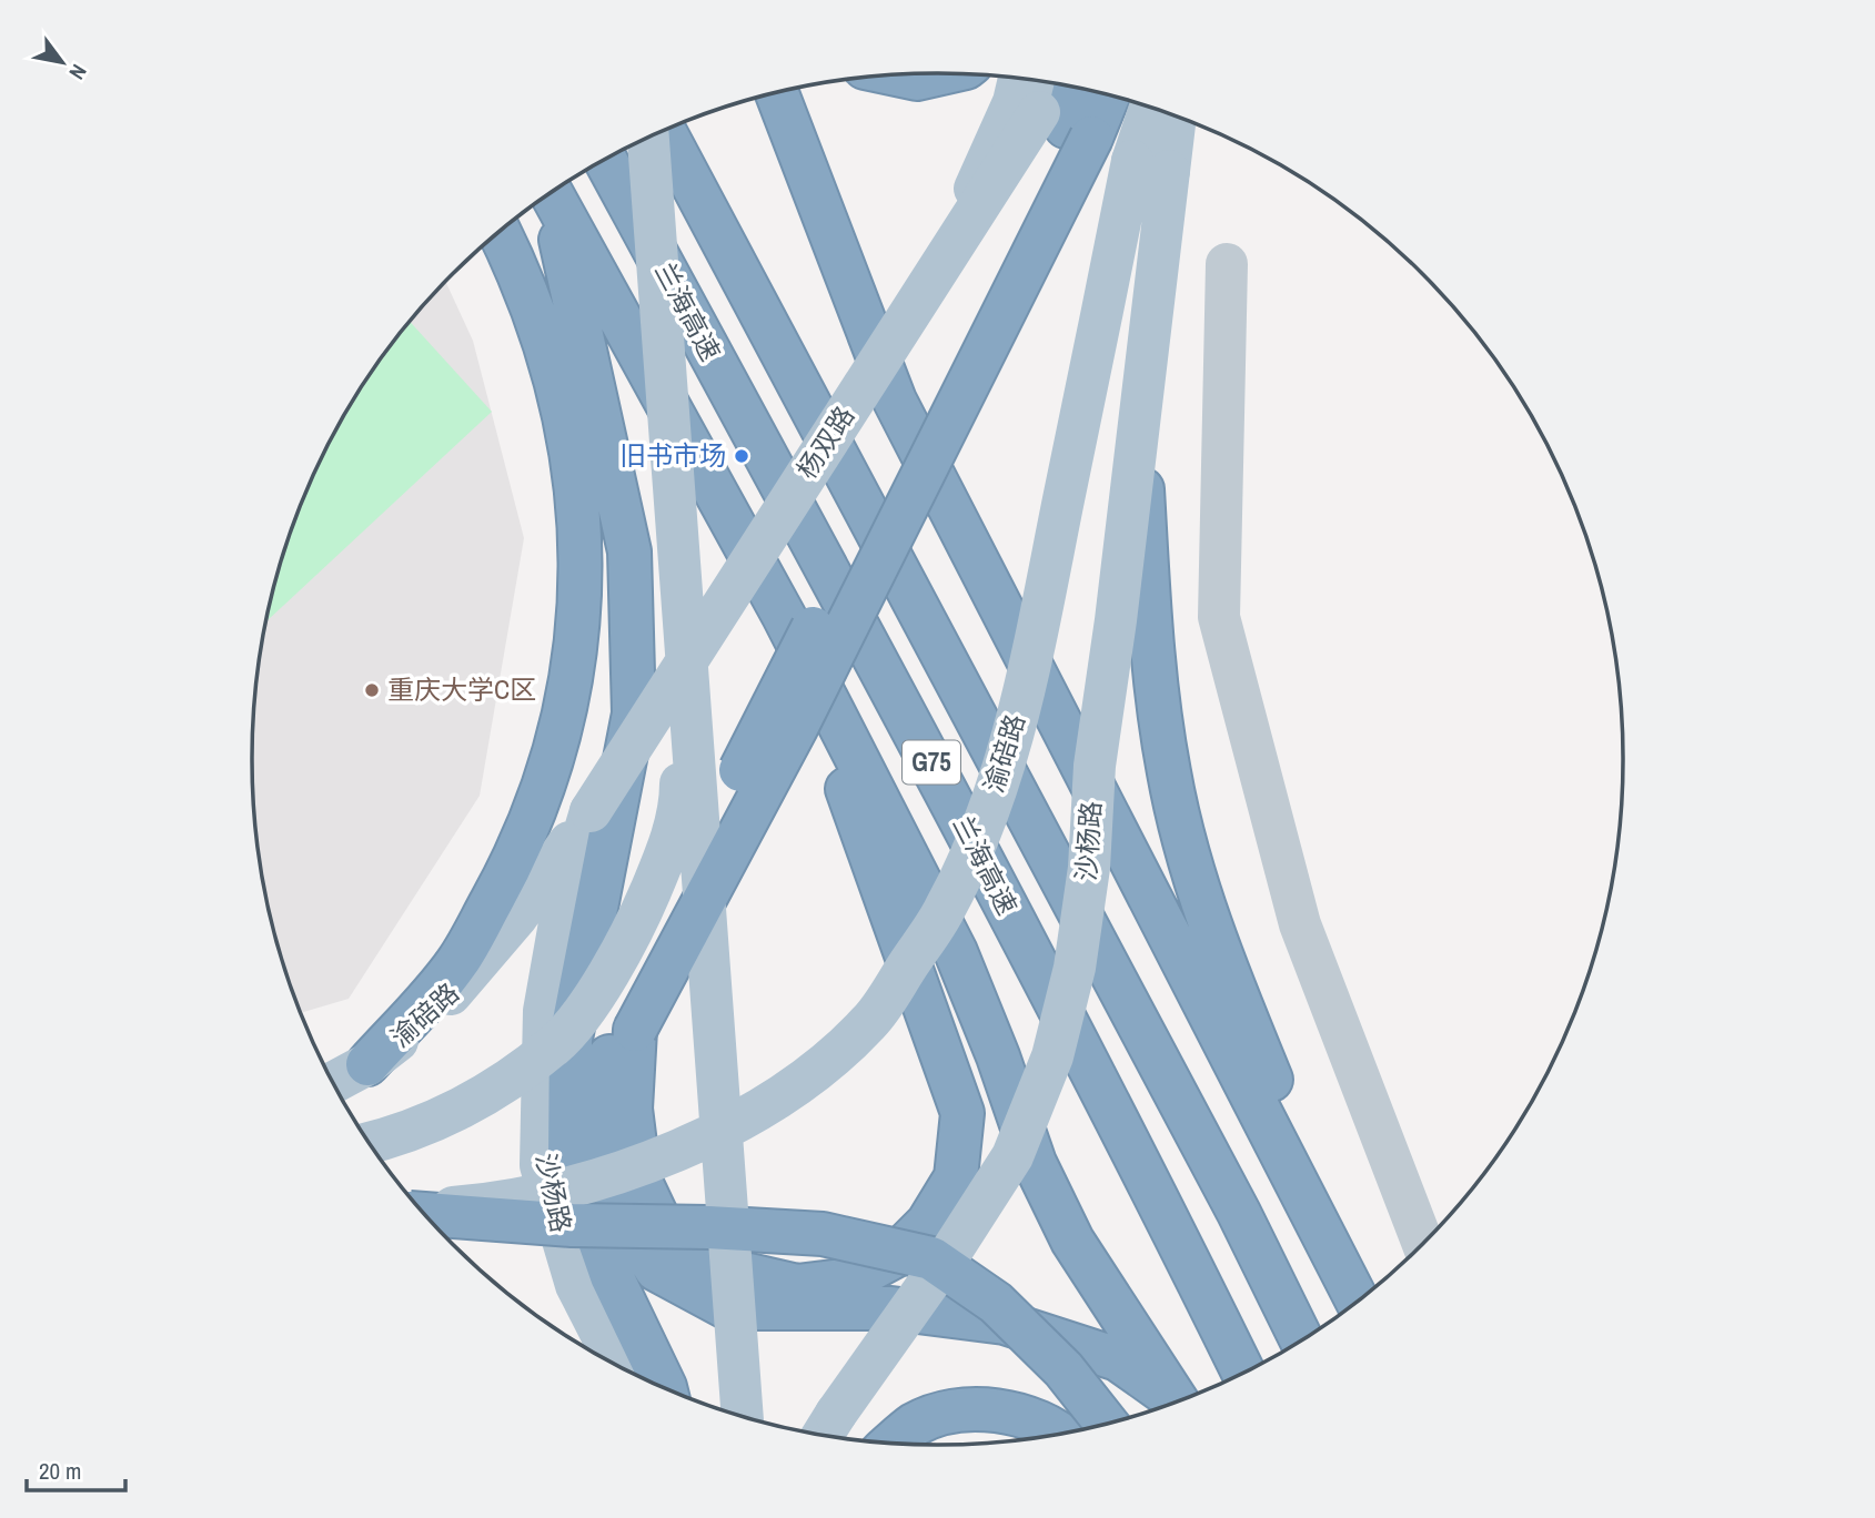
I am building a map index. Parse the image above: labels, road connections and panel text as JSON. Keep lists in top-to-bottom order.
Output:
{
  "streets": {
    "highway": ["兰海高速", "G75"],
    "main road": ["杨双路", "渝碚路", "沙杨路"]
  },
  "crossings": [
    ["杨双路", "渝碚路"],
    ["杨双路", "沙杨路"],
    ["渝碚路", "沙杨路"]
  ],
  "places": ["旧书市场", "重庆大学C区"],
  "scale_bar": "20 m",
  "north": "bottom right"
}
